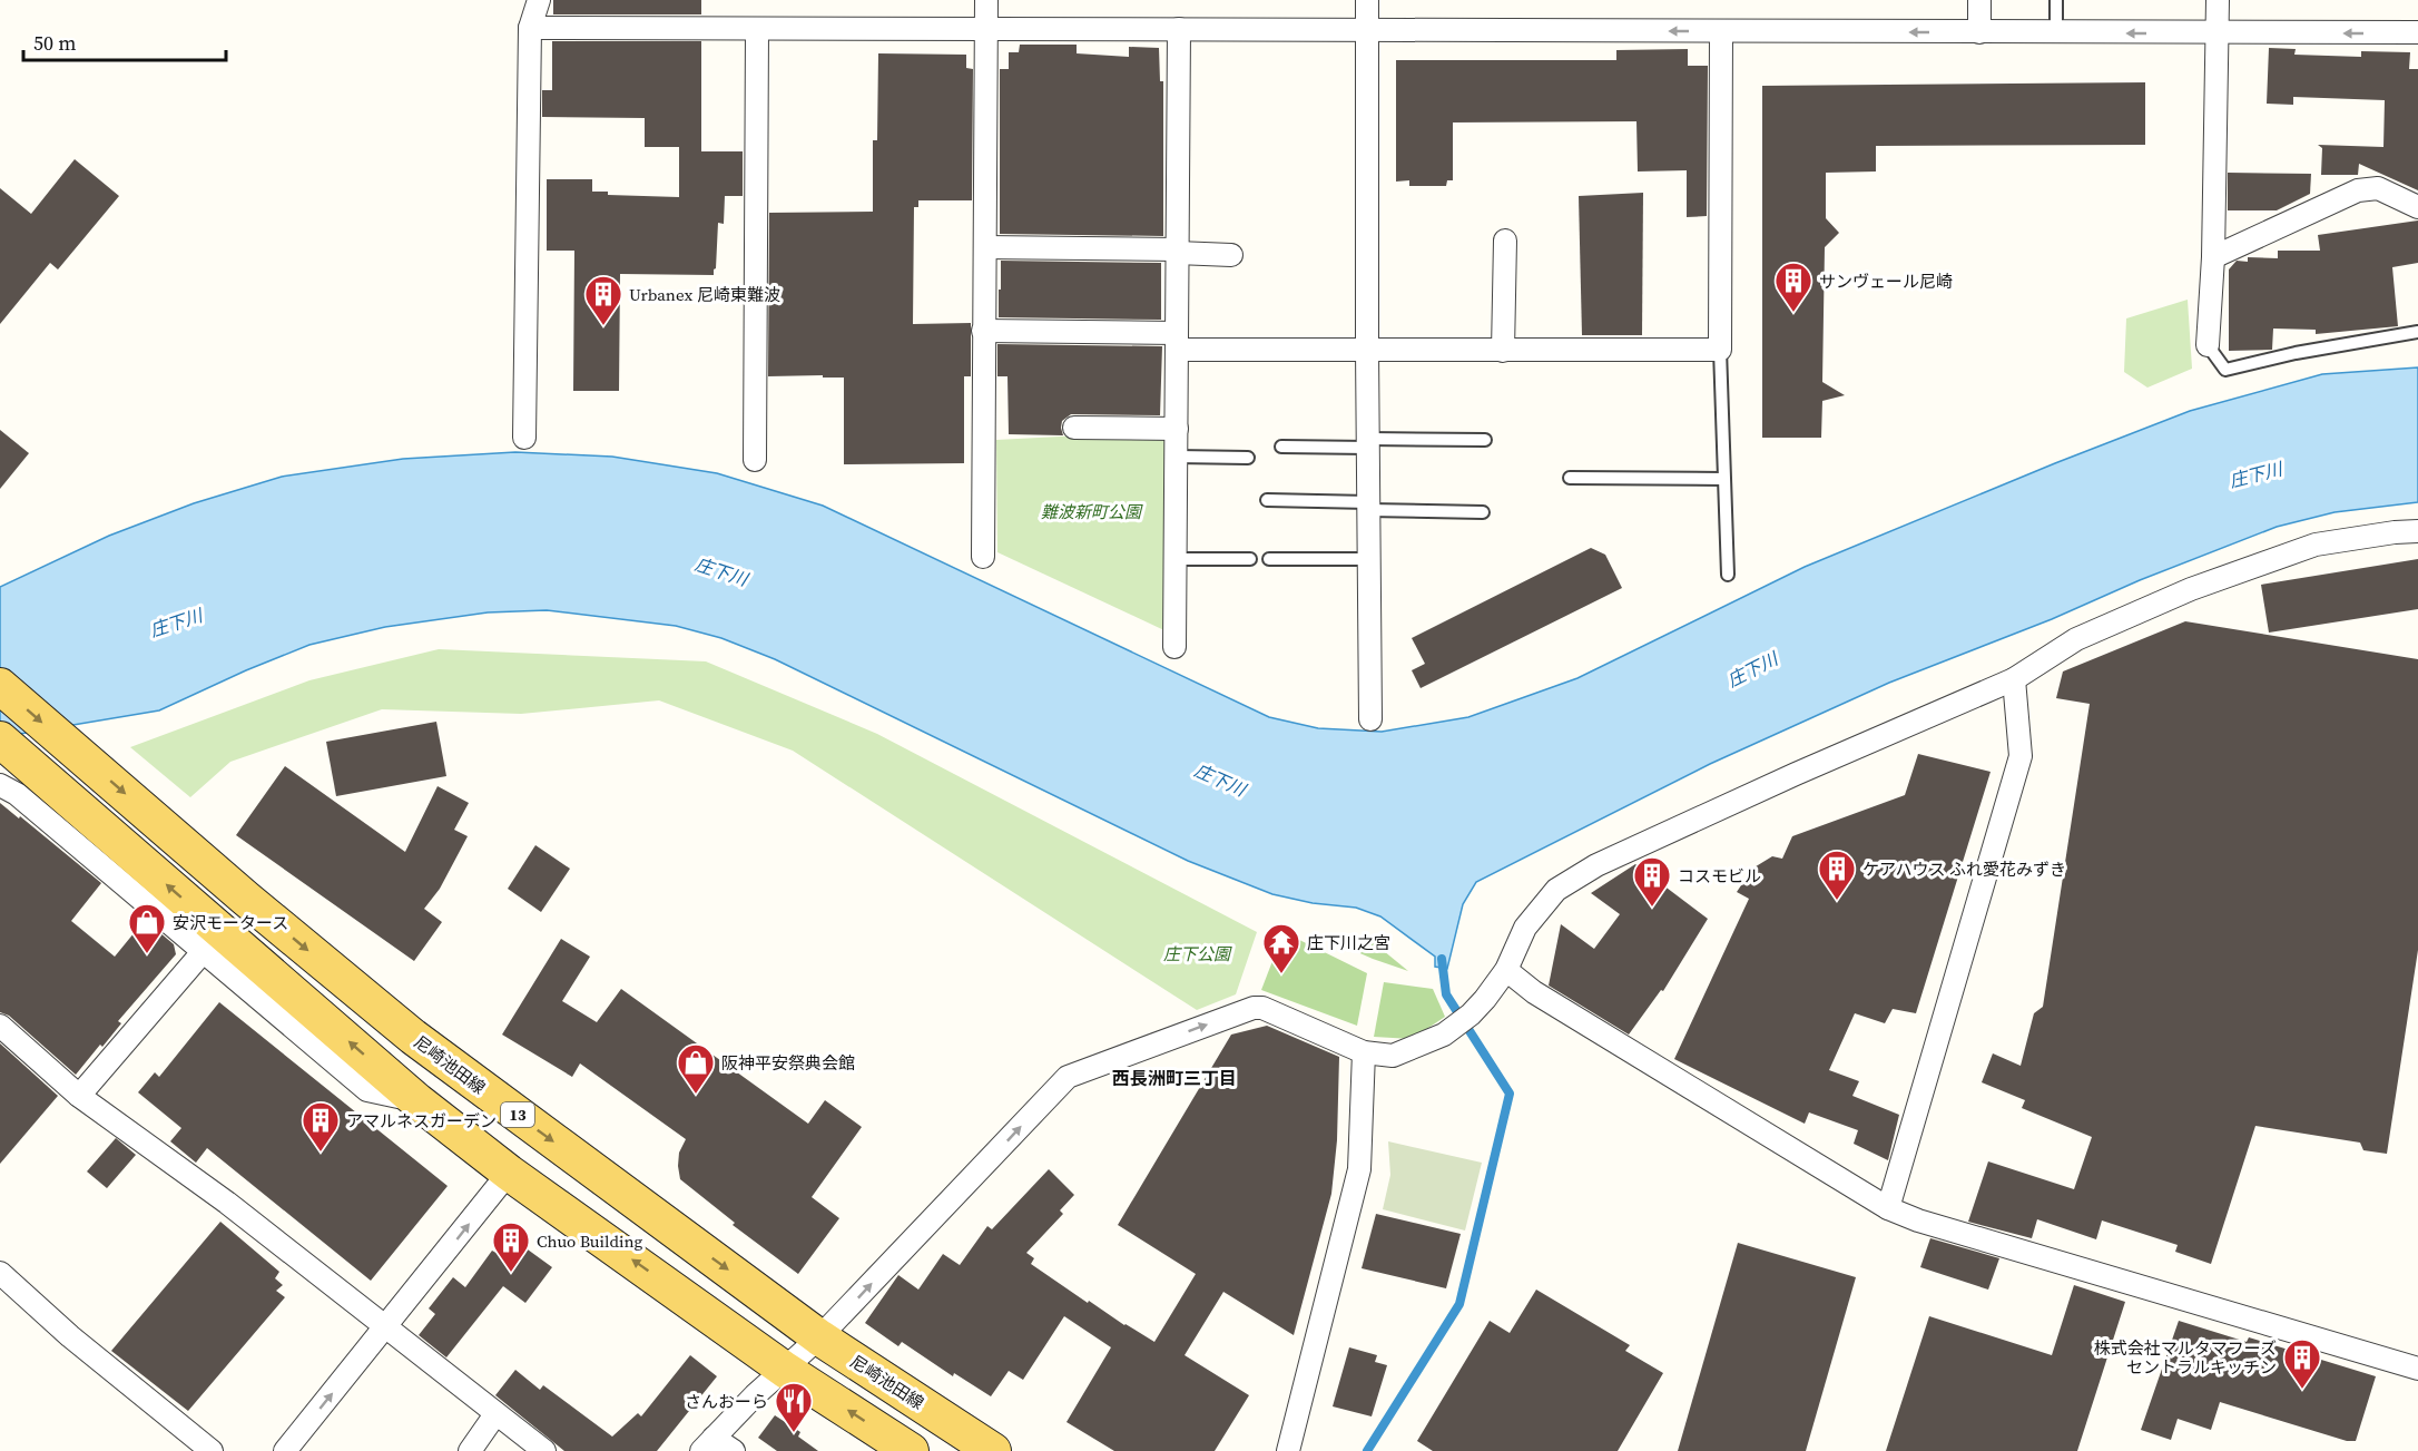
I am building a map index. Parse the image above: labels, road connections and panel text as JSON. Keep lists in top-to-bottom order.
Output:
{
  "streets": {
    "main road": ["尼崎池田線", "13"]
  },
  "districts": ["西長洲町三丁目"],
  "water": ["庄下川"],
  "parks": ["難波新町公園", "庄下公園"],
  "places": {
    "building": [
      "サンヴェール尼崎",
      "Urbanex 尼崎東難波",
      "ケアハウス ふれ愛花みずき",
      "コスモビル",
      "アマルネスガーデン",
      "Chuo Building",
      "株式会社マルタマフーズ セントラルキッチン"
    ],
    "shop": ["安沢モータース", "阪神平安祭典会館"],
    "temple": ["庄下川之宮"],
    "restaurant": ["さんおーら"]
  },
  "scale_bar": "50 m"
}
